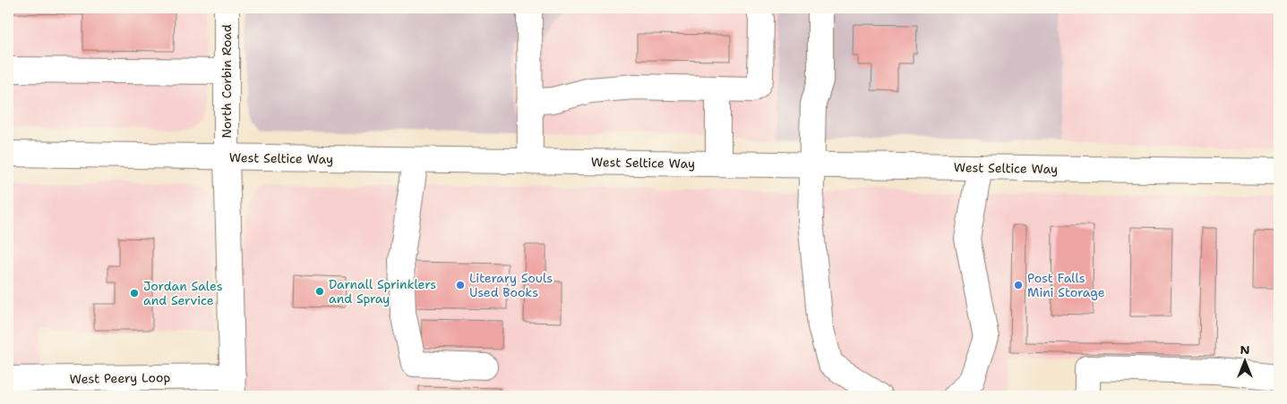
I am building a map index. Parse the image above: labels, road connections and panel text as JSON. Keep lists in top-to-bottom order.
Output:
{
  "streets": {
    "main road": ["North Corbin Road", "West Seltice Way", "West Peery Loop"]
  },
  "crossings": [
    ["North Corbin Road", "West Seltice Way"],
    ["North Corbin Road", "West Peery Loop"]
  ],
  "places": [
    "Literary Souls Used Books",
    "Post Falls Mini Storage",
    "Darnall Sprinklers and Spray",
    "Jordan Sales and Service"
  ],
  "north": "top"
}
